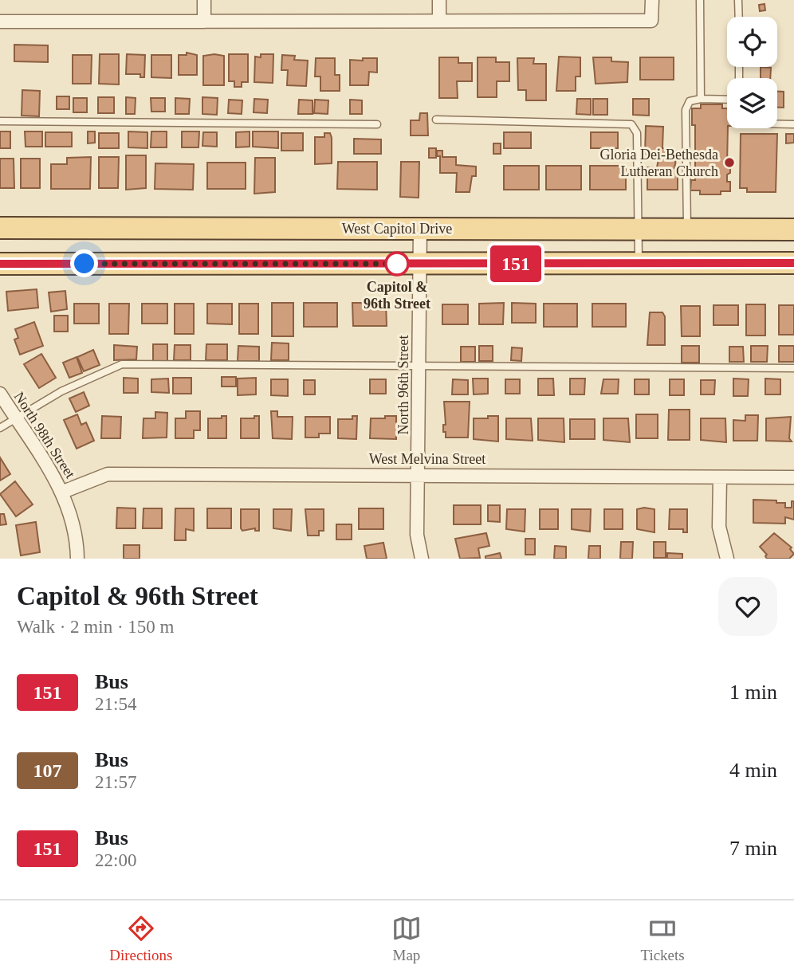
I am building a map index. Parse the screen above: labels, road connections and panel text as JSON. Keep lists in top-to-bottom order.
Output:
{
  "streets": {
    "main road": ["West Capitol Drive"],
    "street": ["North 96th Street", "North 98th Street", "West Melvina Street"]
  },
  "crossings": [
    ["West Capitol Drive", "North 96th Street"],
    ["North 96th Street", "West Melvina Street"],
    ["North 98th Street", "West Melvina Street"]
  ],
  "places": ["Gloria Dei-Bethesda Lutheran Church", "Capitol & 96th Street"],
  "lines": ["bus line 151"],
  "page": {
    "on_map": "151",
    "heading": ["Capitol & 96th Street", "Walk · 2 min · 150 m"],
    "list": [
      {
        "mark": "151",
        "name": "Bus",
        "note": "21:54",
        "value": "1 min"
      },
      {
        "mark": "107",
        "name": "Bus",
        "note": "21:57",
        "value": "4 min"
      },
      {
        "mark": "151",
        "name": "Bus",
        "note": "22:00",
        "value": "7 min"
      }
    ],
    "tabs": ["Directions", "Map", "Tickets"]
  }
}
